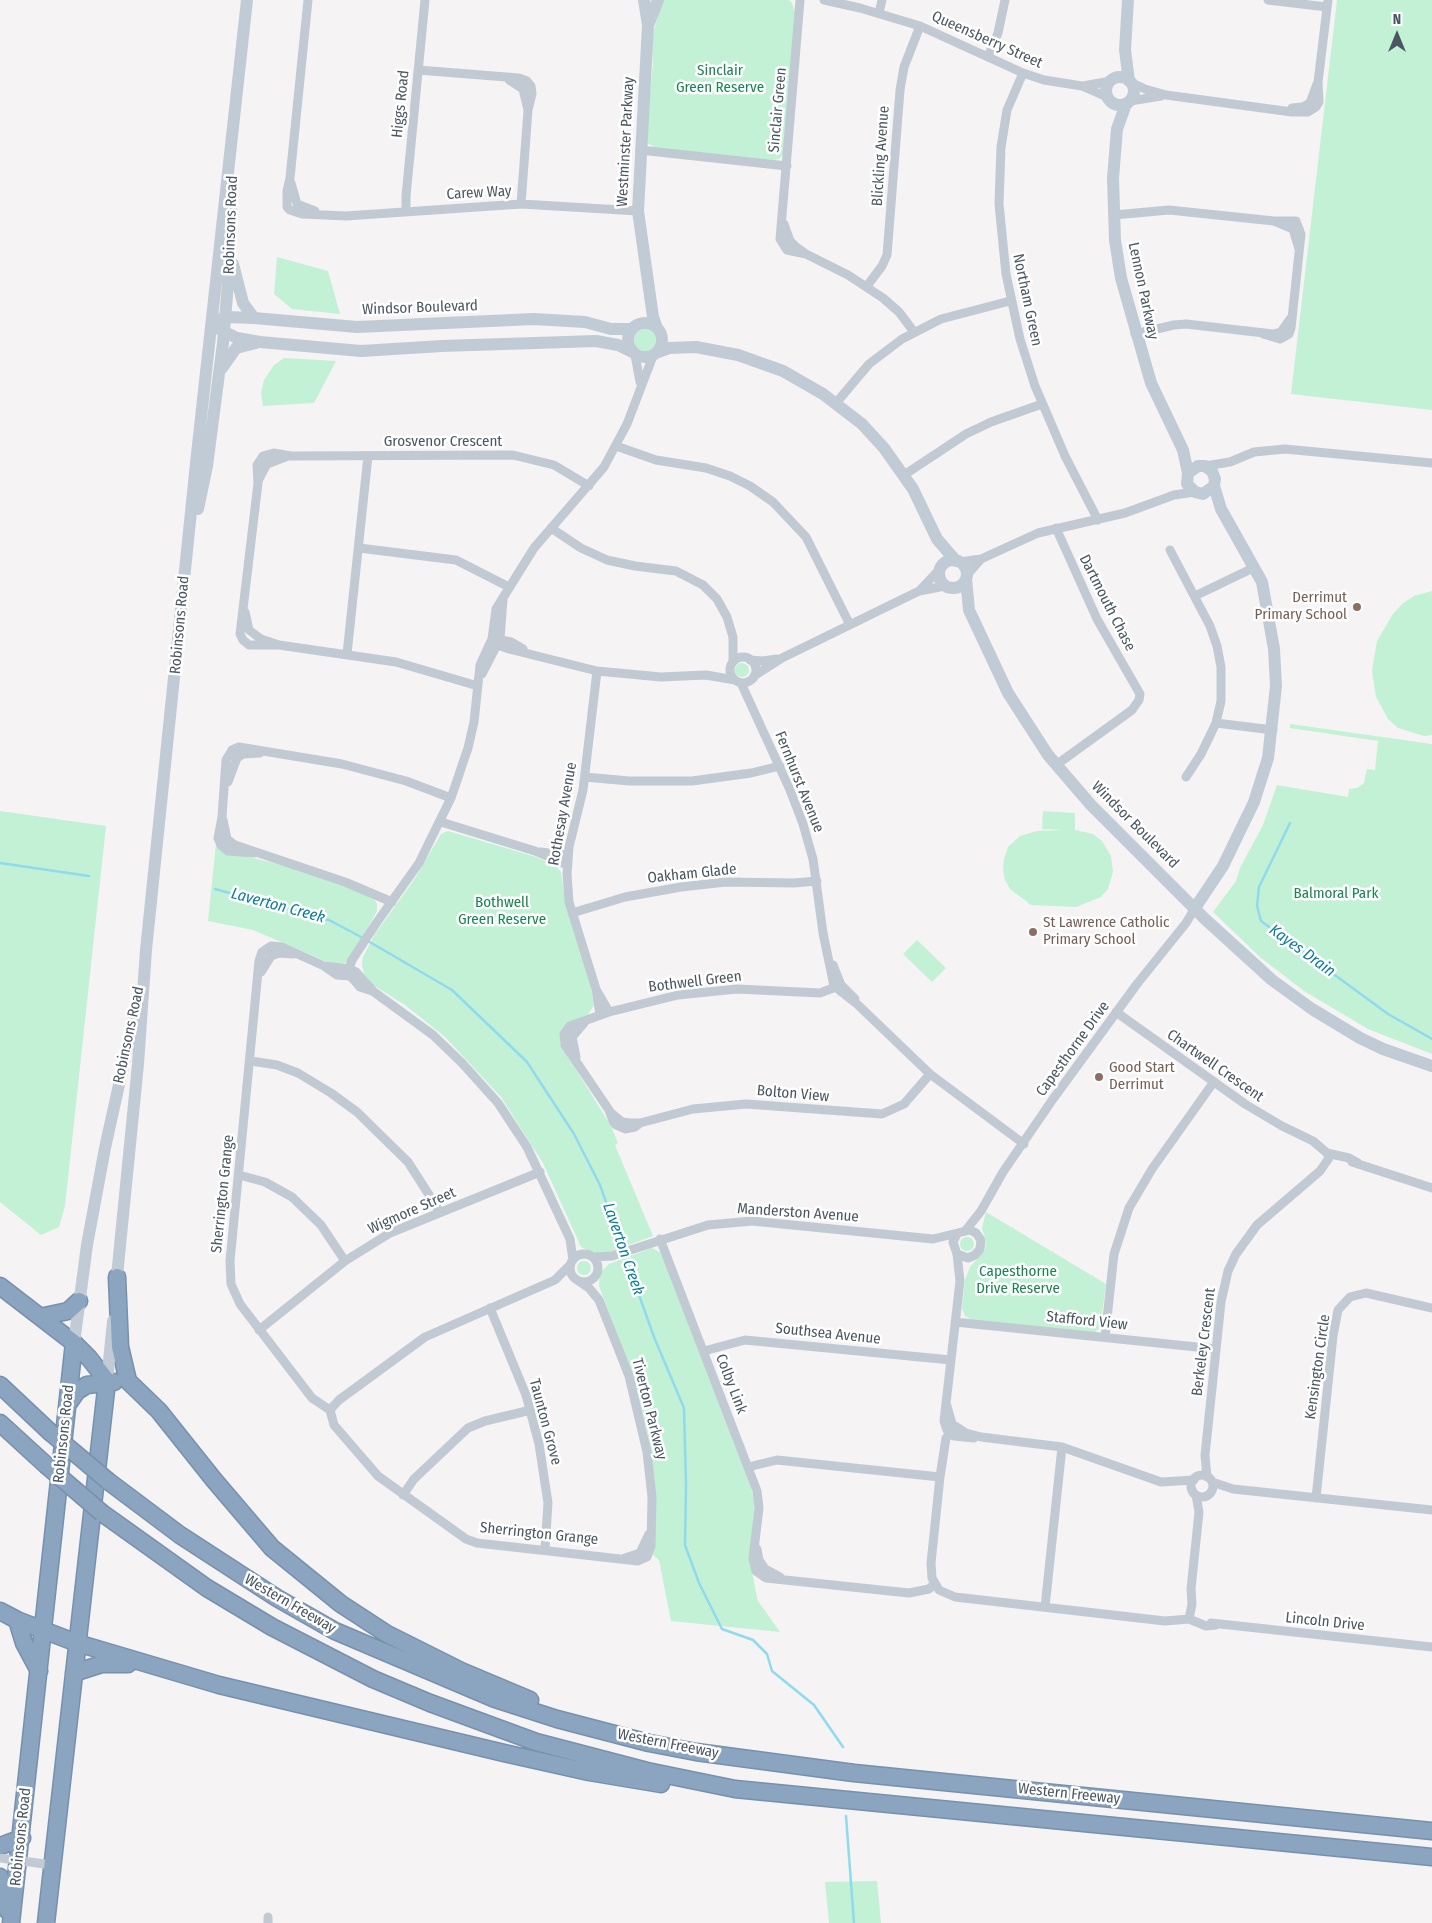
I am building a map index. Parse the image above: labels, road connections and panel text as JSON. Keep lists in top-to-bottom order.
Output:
{
  "streets": {
    "highway": ["Robinsons Road", "Western Freeway"],
    "street": [
      "Queensberry Street",
      "Higgs Road",
      "Sinclair Green",
      "Westminster Parkway",
      "Blickling Avenue",
      "Carew Way",
      "Lennon Parkway",
      "Northam Green",
      "Windsor Boulevard",
      "Grosvenor Crescent",
      "Dartmouth Chase",
      "Fernhurst Avenue",
      "Rothesay Avenue",
      "Oakham Glade",
      "Bothwell Green",
      "Capesthorne Drive",
      "Chartwell Crescent",
      "Bolton View",
      "Sherrington Grange",
      "Wigmore Street",
      "Manderston Avenue",
      "Stafford View",
      "Southsea Avenue",
      "Berkeley Crescent",
      "Kensington Circle",
      "Colby Link",
      "Tiverton Parkway",
      "Taunton Grove",
      "Lincoln Drive"
    ]
  },
  "crossings": [
    ["Queensberry Street", "Blickling Avenue"],
    ["Queensberry Street", "Lennon Parkway"],
    ["Queensberry Street", "Northam Green"],
    ["Higgs Road", "Carew Way"],
    ["Sinclair Green", "Blickling Avenue"],
    ["Westminster Parkway", "Carew Way"],
    ["Westminster Parkway", "Windsor Boulevard"],
    ["Robinsons Road", "Windsor Boulevard"],
    ["Lennon Parkway", "Windsor Boulevard"],
    ["Lennon Parkway", "Capesthorne Drive"],
    ["Windsor Boulevard", "Dartmouth Chase"],
    ["Windsor Boulevard", "Capesthorne Drive"],
    ["Fernhurst Avenue", "Oakham Glade"],
    ["Fernhurst Avenue", "Bothwell Green"],
    ["Rothesay Avenue", "Oakham Glade"],
    ["Rothesay Avenue", "Bothwell Green"],
    ["Bothwell Green", "Bolton View"],
    ["Capesthorne Drive", "Chartwell Crescent"],
    ["Capesthorne Drive", "Manderston Avenue"],
    ["Chartwell Crescent", "Berkeley Crescent"],
    ["Sherrington Grange", "Wigmore Street"],
    ["Sherrington Grange", "Tiverton Parkway"],
    ["Sherrington Grange", "Taunton Grove"],
    ["Manderston Avenue", "Colby Link"],
    ["Manderston Avenue", "Tiverton Parkway"],
    ["Stafford View", "Berkeley Crescent"],
    ["Southsea Avenue", "Colby Link"],
    ["Berkeley Crescent", "Lincoln Drive"],
    ["Colby Link", "Lincoln Drive"]
  ],
  "water": ["Laverton Creek", "Kayes Drain"],
  "parks": [
    "Sinclair Green Reserve",
    "Balmoral Park",
    "Bothwell Green Reserve",
    "Capesthorne Drive Reserve"
  ],
  "places": ["Derrimut Primary School", "St Lawrence Catholic Primary School", "Good Start Derrimut"],
  "north": "top"
}
